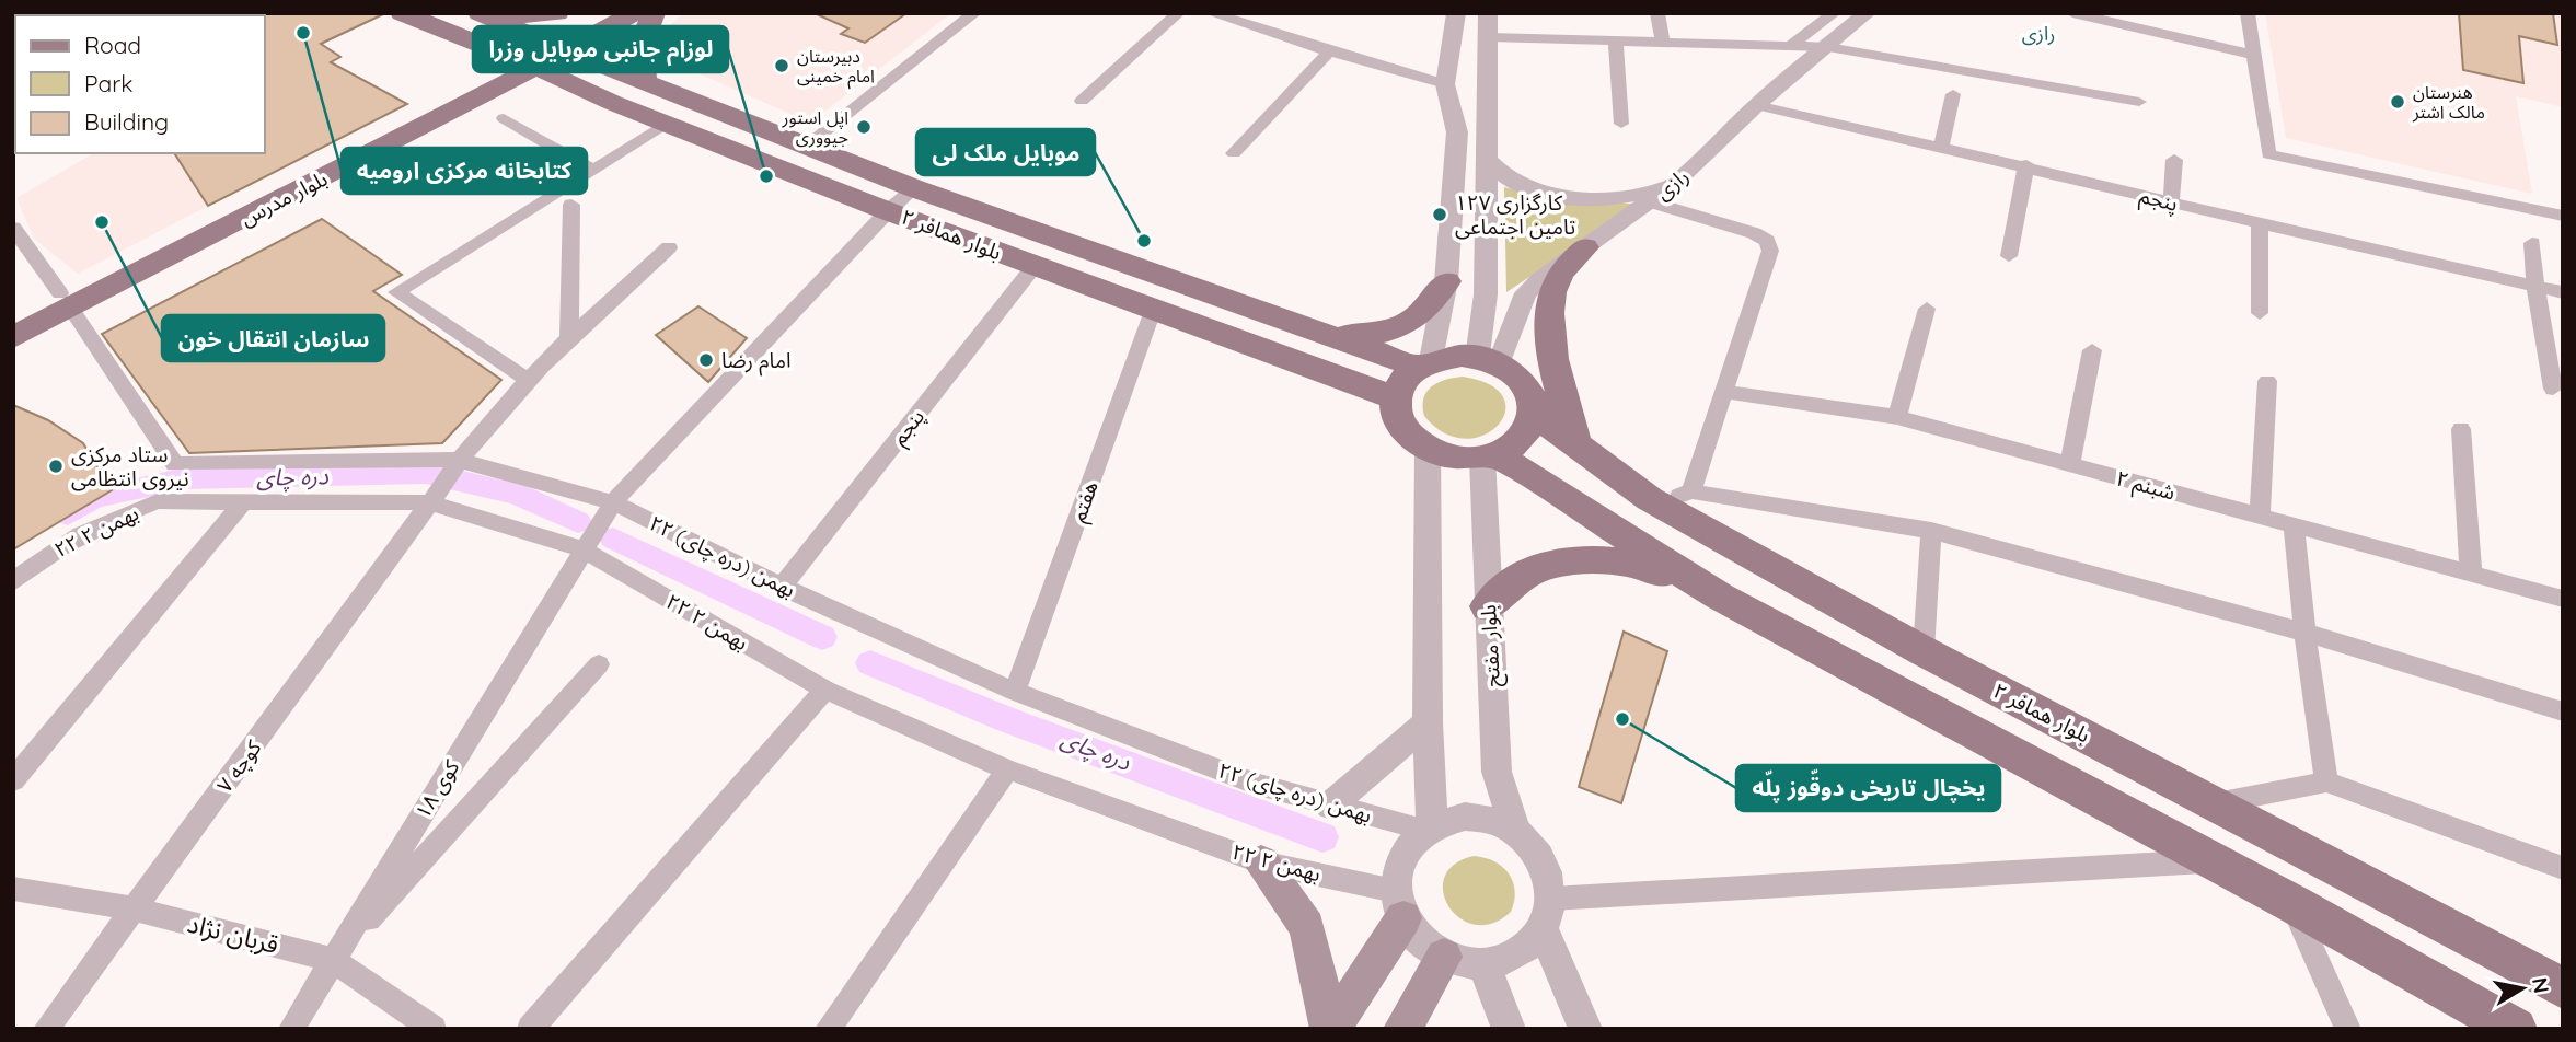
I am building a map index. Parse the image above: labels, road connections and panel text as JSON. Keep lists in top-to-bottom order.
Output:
{
  "streets": {
    "main road": ["بلوار مدرس", "بلوار همافر ۲"],
    "street": [
      "رازی",
      "پنجم",
      "شبنم ۲",
      "هفتم",
      "۲۲ بهمن ۲",
      "۲۲ بهمن (دره چای)",
      "بلوار مفتح",
      "کوچه ۷",
      "کوی ۱۸",
      "قربان نژاد"
    ]
  },
  "crossings": [
    ["رازی", "پنجم"],
    ["رازی", "بلوار همافر ۲"],
    ["رازی", "بلوار مفتح"],
    ["بلوار مدرس", "بلوار همافر ۲"],
    ["بلوار مدرس", "۲۲ بهمن (دره چای)"],
    ["پنجم", "بلوار همافر ۲"],
    ["پنجم", "۲۲ بهمن (دره چای)"],
    ["بلوار همافر ۲", "هفتم"],
    ["بلوار همافر ۲", "بلوار مفتح"],
    ["بلوار همافر ۲", "کوی ۱۸"],
    ["هفتم", "۲۲ بهمن (دره چای)"],
    ["۲۲ بهمن ۲", "۲۲ بهمن (دره چای)"],
    ["۲۲ بهمن ۲", "بلوار مفتح"],
    ["۲۲ بهمن ۲", "کوچه ۷"],
    ["۲۲ بهمن ۲", "کوی ۱۸"],
    ["۲۲ بهمن (دره چای)", "بلوار مفتح"],
    ["۲۲ بهمن (دره چای)", "کوچه ۷"],
    ["۲۲ بهمن (دره چای)", "کوی ۱۸"],
    ["کوچه ۷", "قربان نژاد"],
    ["کوی ۱۸", "قربان نژاد"]
  ],
  "districts": ["رازی"],
  "water": ["دره چای"],
  "places": [
    "کتابخانه مرکزی ارومیه",
    "دبیرستان امام خمینی",
    "هنرستان مالک اشتر",
    "اپل استور جيووری",
    "لوزام جانبی موبایل وزرا",
    "کارگزاری ۱۲۷ تامین اجتماعی",
    "سازمان انتقال خون",
    "موبایل ملک لی",
    "امام رضا",
    "ستاد مرکزی نیروی انتظامی",
    "یخچال تاریخی دوقّوز پلّه"
  ],
  "legend": ["Road", "Park", "Building"],
  "north": "right"
}
